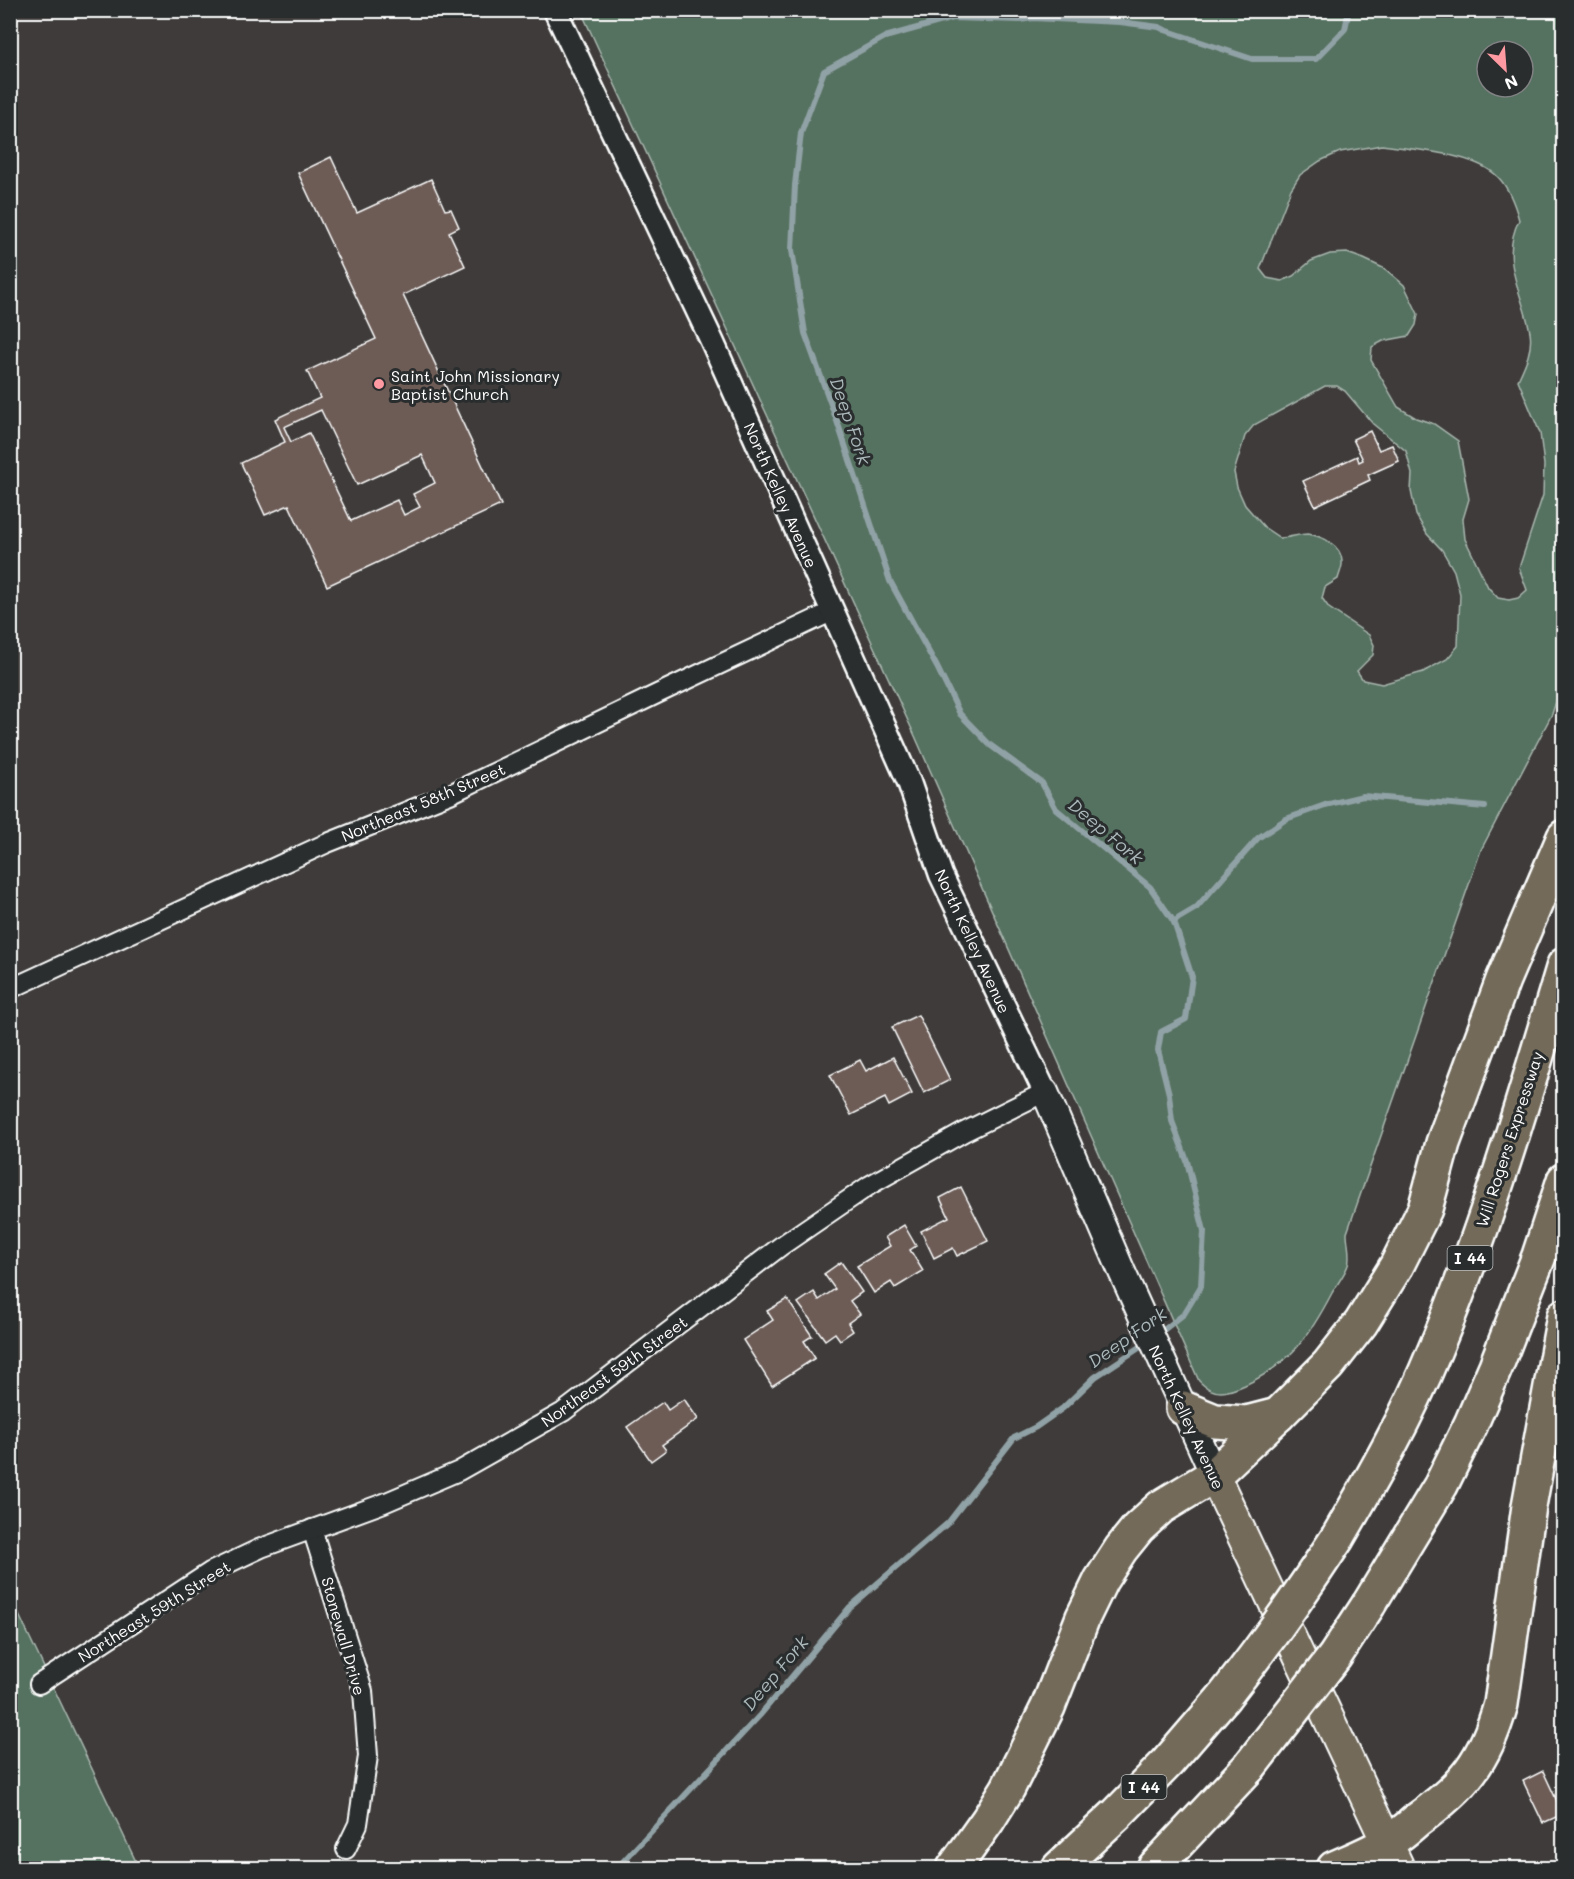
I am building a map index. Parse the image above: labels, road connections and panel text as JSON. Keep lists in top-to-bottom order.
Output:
{
  "streets": {
    "highway": ["Will Rogers Expressway", "I 44"],
    "main road": ["North Kelley Avenue"],
    "street": ["Northeast 58th Street", "Northeast 59th Street", "Stonewall Drive"]
  },
  "crossings": [
    ["North Kelley Avenue", "Northeast 58th Street"],
    ["North Kelley Avenue", "Northeast 59th Street"],
    ["Northeast 59th Street", "Stonewall Drive"]
  ],
  "water": ["Deep Fork"],
  "places": ["Saint John Missionary Baptist Church"],
  "north": "bottom right"
}
